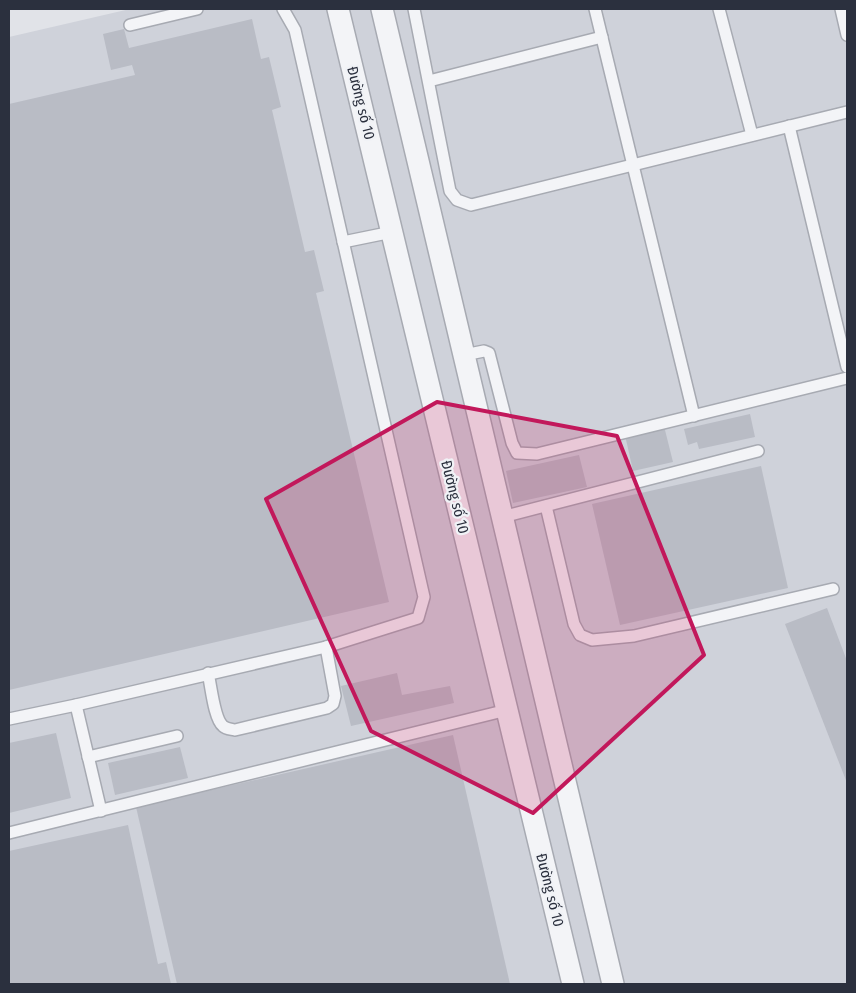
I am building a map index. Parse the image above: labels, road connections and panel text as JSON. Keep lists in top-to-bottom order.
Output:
{
  "streets": {
    "street": ["Đường số 10"]
  }
}
